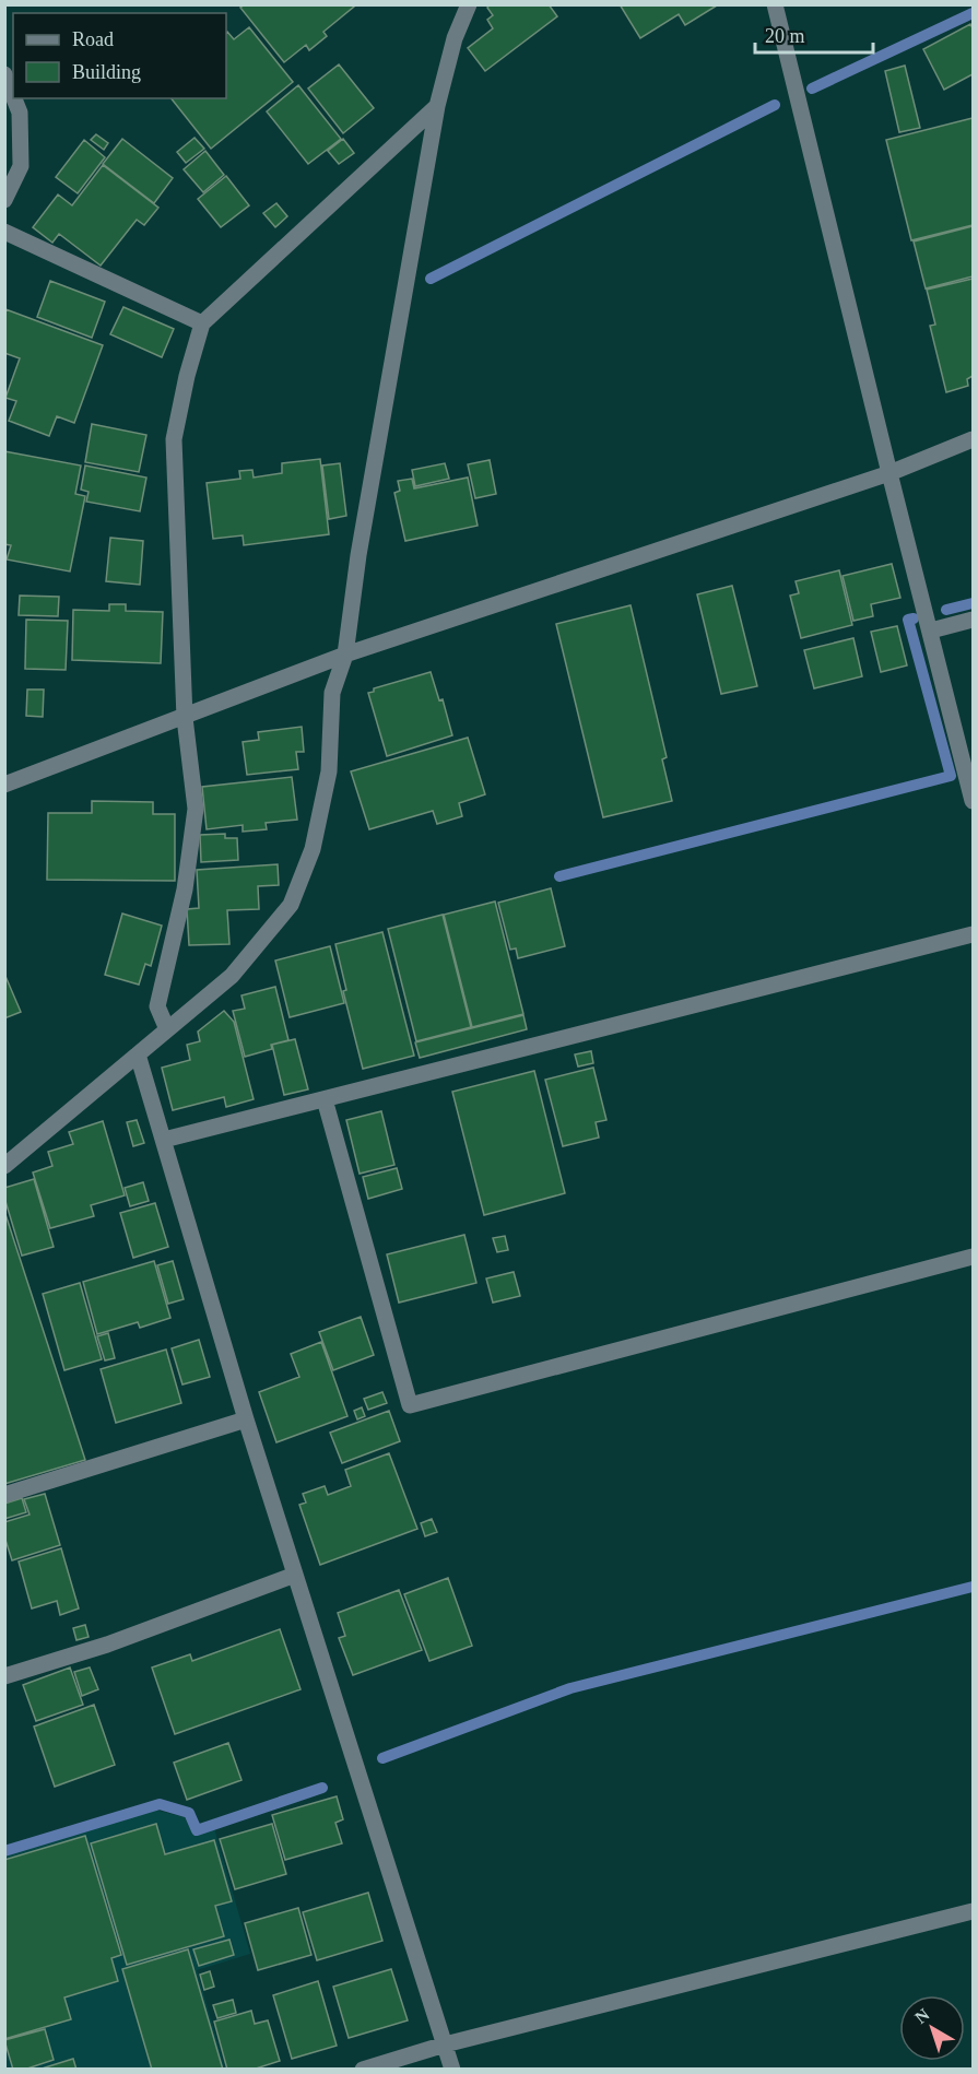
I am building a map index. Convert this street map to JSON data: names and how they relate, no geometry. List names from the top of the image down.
{
  "legend": ["Road", "Building"],
  "scale_bar": "20 m",
  "north": "top left"
}
